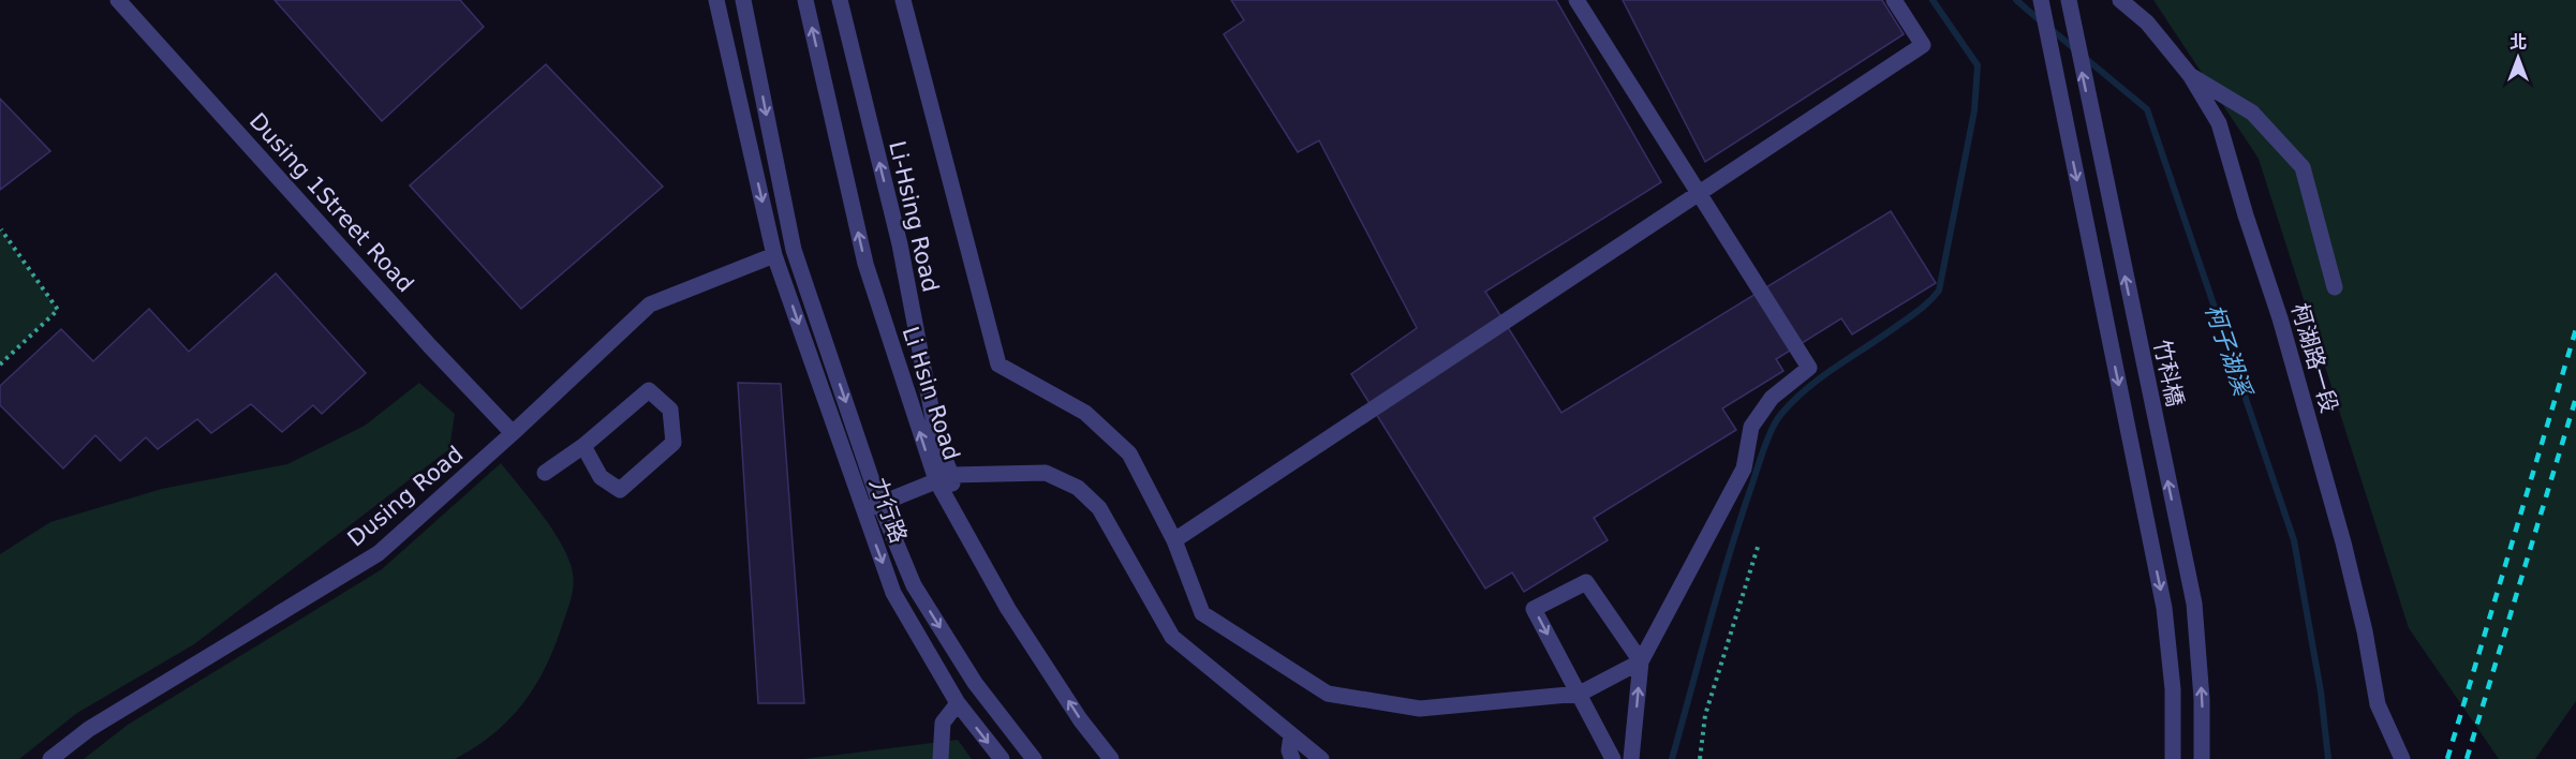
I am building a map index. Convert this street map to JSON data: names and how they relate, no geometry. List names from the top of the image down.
{
  "streets": {
    "street": [
      "Dusing 1Street Road",
      "Li-Hsing Road",
      "柯湖路一段",
      "竹科橋",
      "Li Hsin Road",
      "Dusing Road",
      "力行路"
    ]
  },
  "crossings": [
    ["Dusing 1Street Road", "Dusing Road"],
    ["Li-Hsing Road", "Li Hsin Road"],
    ["Dusing Road", "力行路"]
  ],
  "water": ["柯子湖溪"],
  "north": "top"
}
